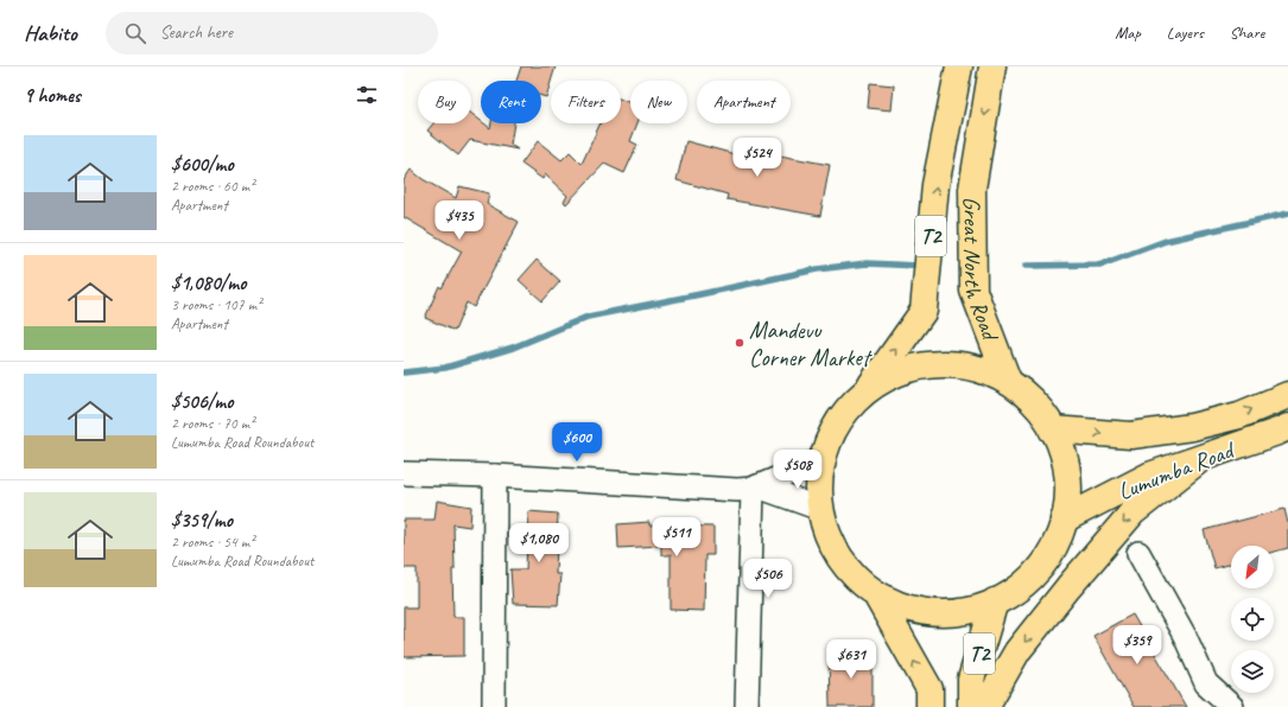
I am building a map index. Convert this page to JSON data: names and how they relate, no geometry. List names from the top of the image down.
{
  "streets": {
    "main road": ["T2", "Great North Road", "Lumumba Road"]
  },
  "places": ["Mandevu Corner Market"],
  "north": "bottom left",
  "page": {
    "header": "Habito",
    "search": "Search here",
    "nav": ["Map", "Layers", "Share"],
    "heading": "9 homes",
    "chip": [
      "Buy",
      "Rent",
      "Filters",
      "New",
      "Apartment"
    ],
    "list": [
      {
        "name": "$600/mo",
        "note": "2 rooms · 60 m² · Apartment"
      },
      {
        "name": "$1,080/mo",
        "note": "3 rooms · 107 m² · Apartment"
      },
      {
        "name": "$506/mo",
        "note": "2 rooms · 70 m² · Lumumba Road Roundabout"
      },
      {
        "name": "$359/mo",
        "note": "2 rooms · 54 m² · Lumumba Road Roundabout"
      }
    ],
    "price": [
      "$524",
      "$435",
      "$600",
      "$508",
      "$511",
      "$1,080",
      "$506",
      "$359",
      "$631"
    ]
  }
}
